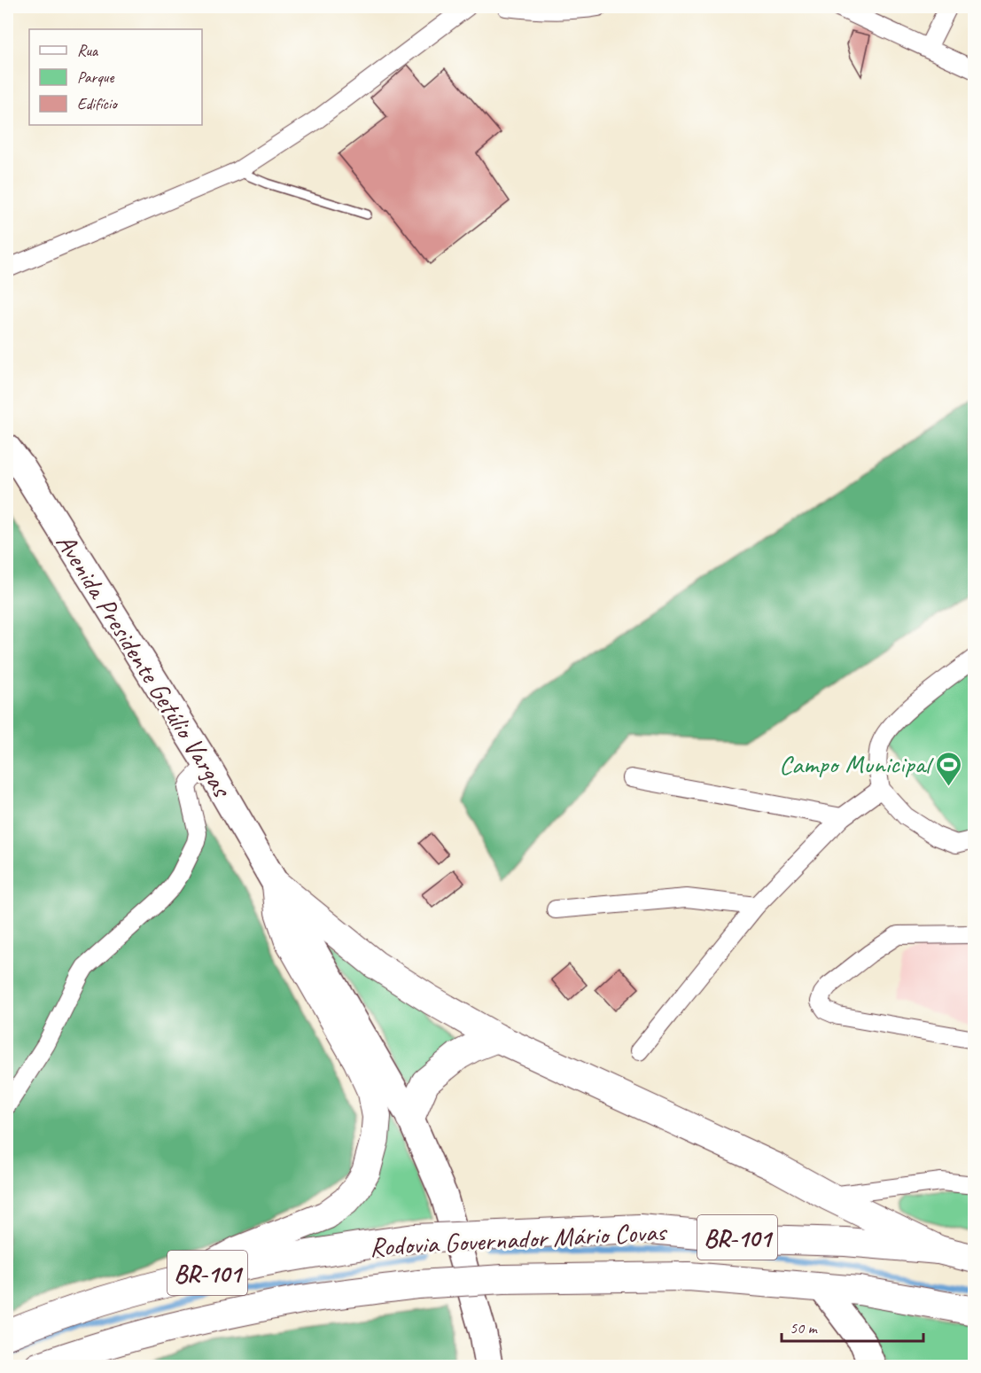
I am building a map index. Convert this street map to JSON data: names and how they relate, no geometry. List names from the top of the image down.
{
  "streets": {
    "highway": ["BR-101", "Rodovia Governador Mário Covas"],
    "main road": ["Avenida Presidente Getúlio Vargas"]
  },
  "places": {
    "sports": ["Campo Municipal"]
  },
  "legend": ["Rua", "Parque", "Edifício"],
  "scale_bar": "50 m"
}
